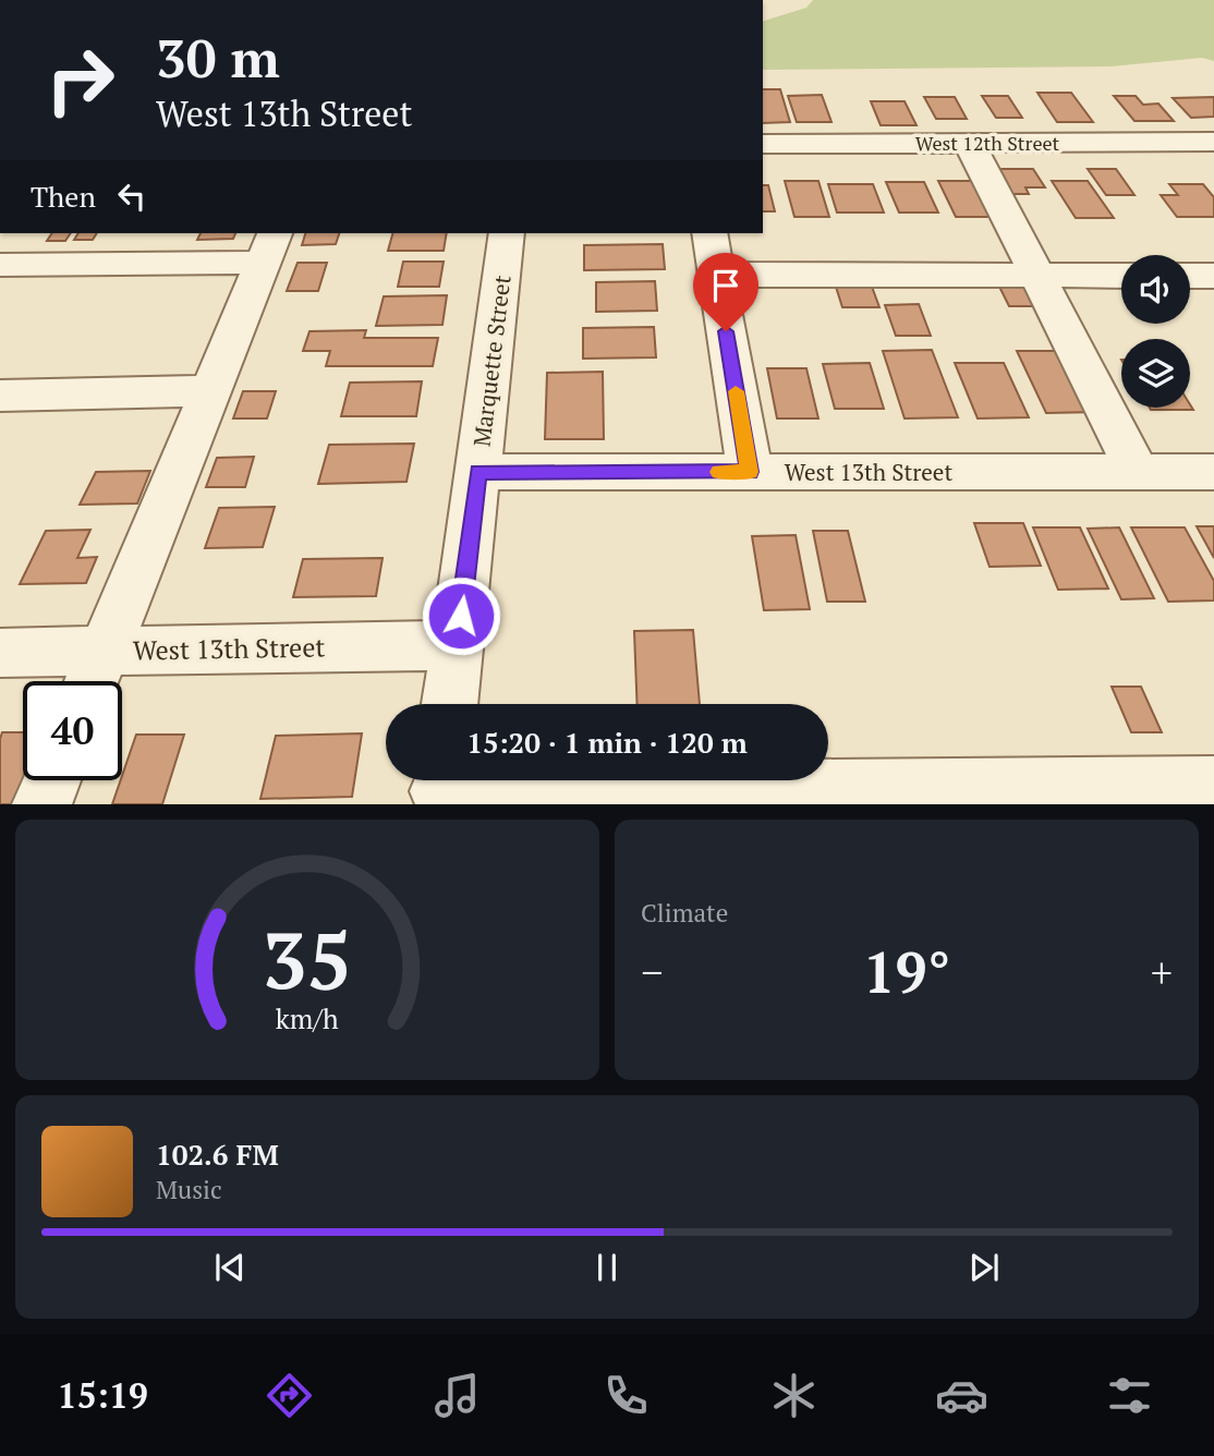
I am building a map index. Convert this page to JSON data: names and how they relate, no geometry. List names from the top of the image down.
{
  "streets": {
    "street": ["West 12th Street", "Marquette Street", "West 13th Street"]
  },
  "crossings": [
    ["Marquette Street", "West 13th Street"]
  ],
  "page": {
    "turn": ["30 m", "West 13th Street"],
    "then": "Then",
    "limit": "40",
    "trip": "15:20 · 1 min · 120 m",
    "tile": "Climate",
    "heat": ["−", "19°", "+"],
    "song": ["102.6 FM", "Music"],
    "tabs": "15:19",
    "gauge": ["35", "km/h"]
  }
}
